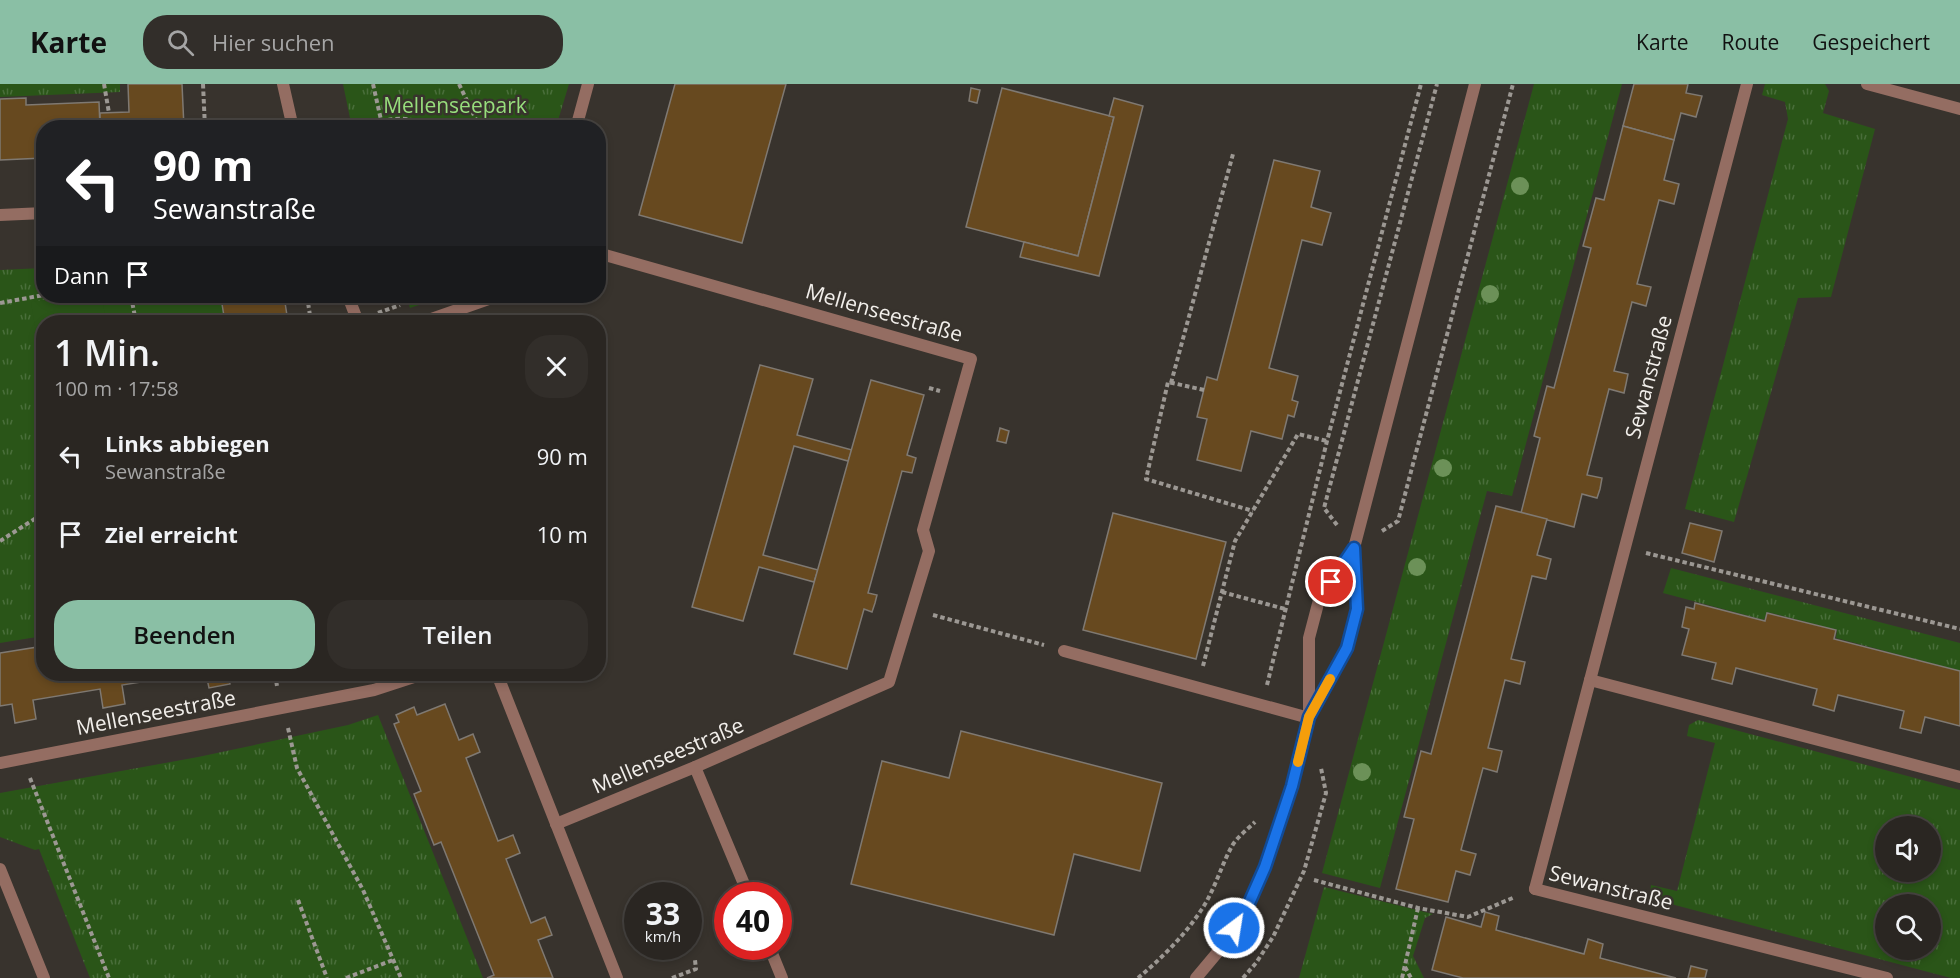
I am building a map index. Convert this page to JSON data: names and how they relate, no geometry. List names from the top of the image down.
{
  "streets": {
    "street": ["Mellenseestraße", "Sewanstraße"]
  },
  "parks": ["Mellenseepark"],
  "page": {
    "header": "Karte",
    "search": "Hier suchen",
    "nav": ["Karte", "Route", "Gespeichert"],
    "turn": ["90 m", "Sewanstraße"],
    "then": "Dann",
    "heading": ["1 Min.", "100 m · 17:58"],
    "list": [
      {
        "name": "Links abbiegen",
        "note": "Sewanstraße",
        "value": "90 m"
      },
      {
        "name": "Ziel erreicht",
        "value": "10 m"
      }
    ],
    "buttons": ["Beenden", "Teilen"],
    "speed": "33 km/h",
    "limit": "40"
  }
}
